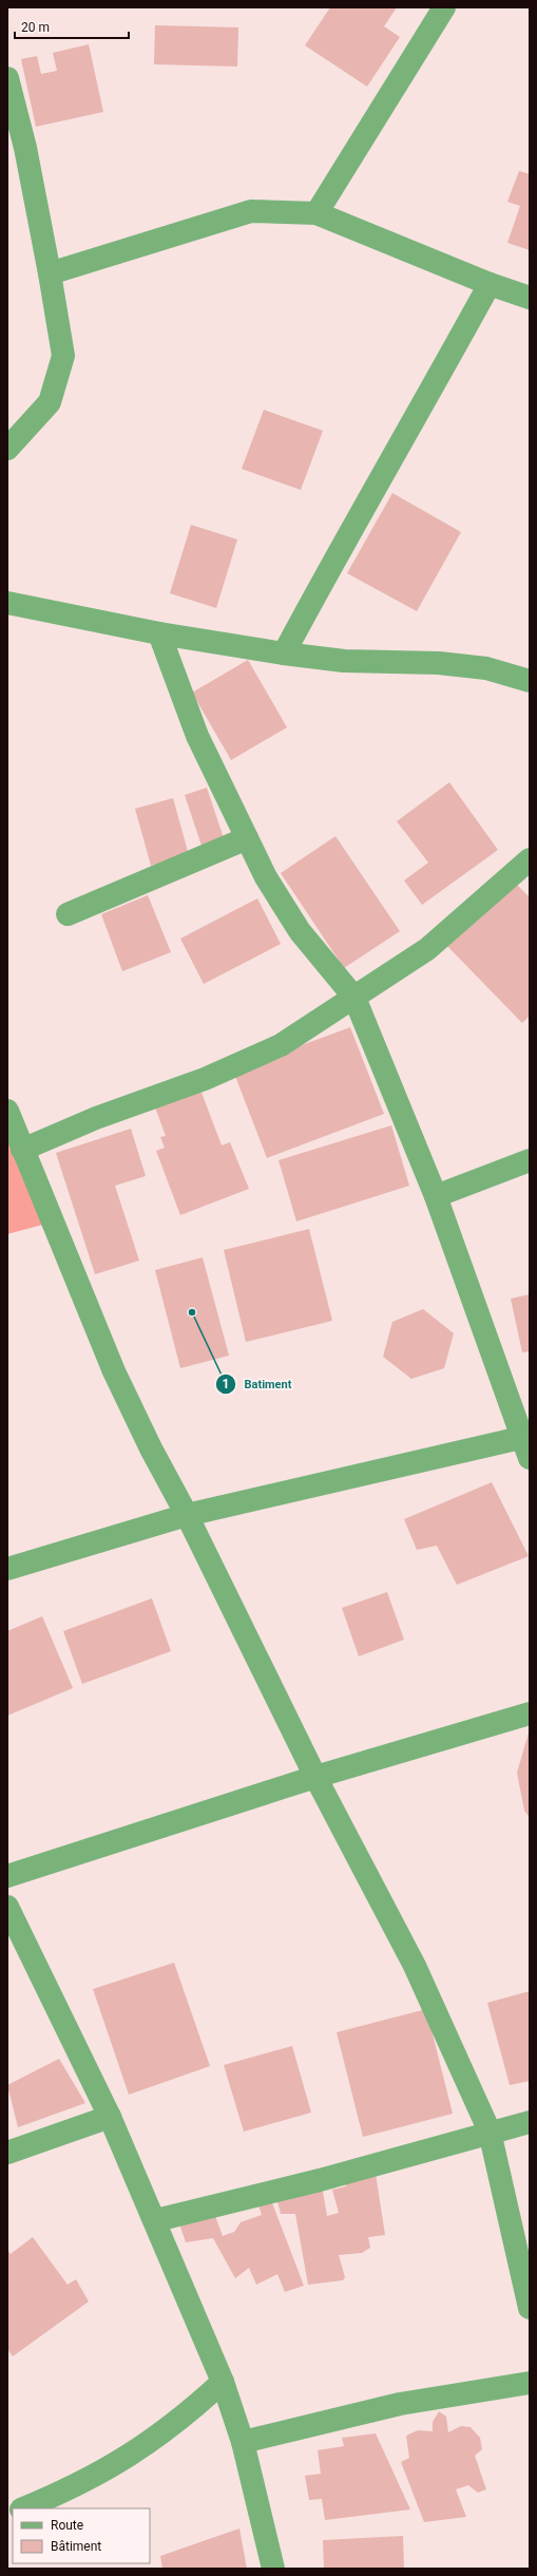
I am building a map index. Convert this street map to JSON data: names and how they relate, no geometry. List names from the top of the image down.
{
  "places": ["Batiment"],
  "legend": ["Route", "Bâtiment"],
  "scale_bar": "20 m"
}
